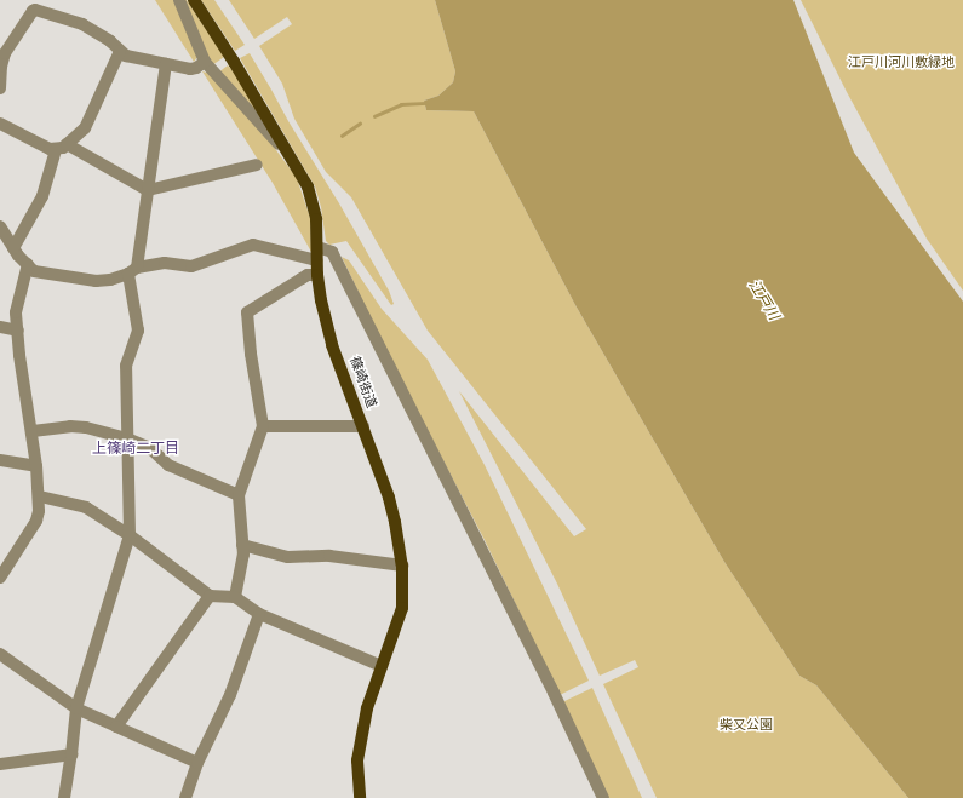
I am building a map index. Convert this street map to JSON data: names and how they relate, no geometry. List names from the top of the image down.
{
  "streets": {
    "main road": ["篠崎街道"]
  },
  "districts": ["上篠崎二丁目"],
  "water": ["江戸川"],
  "parks": ["江戸川河川敷緑地", "柴又公園"]
}
